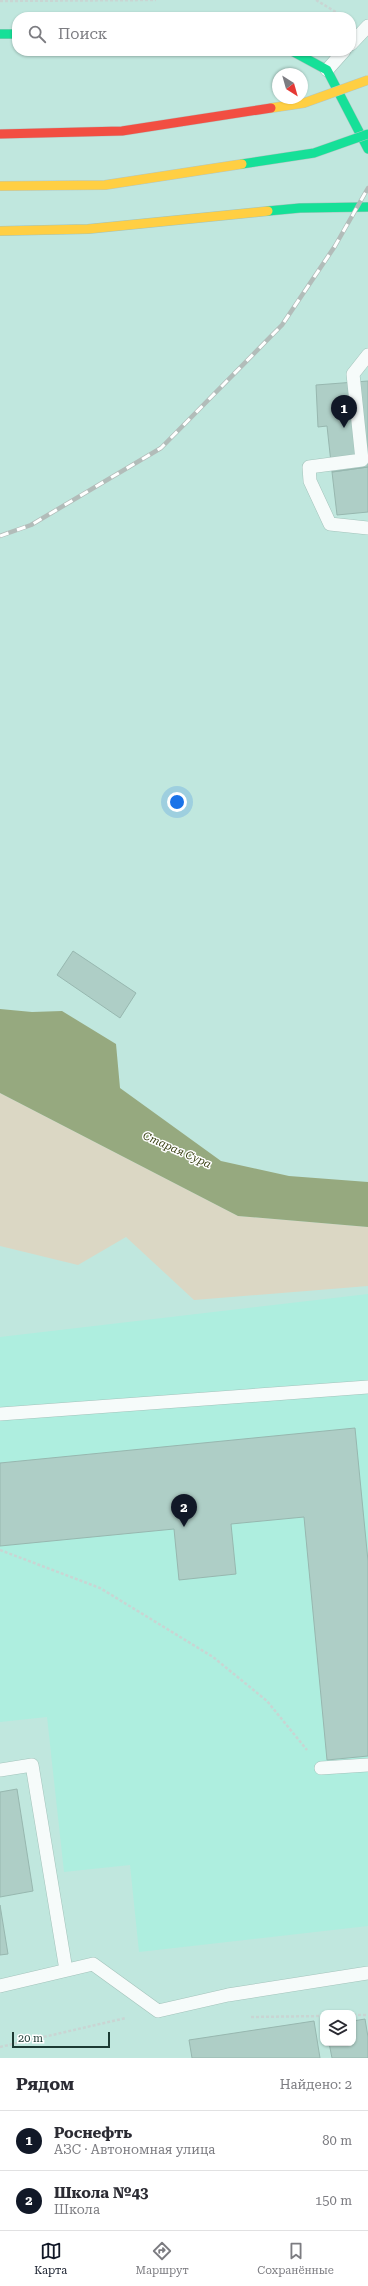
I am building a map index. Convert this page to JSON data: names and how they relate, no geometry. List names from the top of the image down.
{
  "water": ["Старая Сура"],
  "scale_bar": "20 m",
  "north": "bottom right",
  "page": {
    "search": "Поиск",
    "pins": ["1", "2"],
    "scale": "20 m",
    "heading": ["Рядом", "Найдено: 2"],
    "list": [
      {
        "mark": "1",
        "name": "Роснефть",
        "note": "АЗС · Автономная улица",
        "value": "80 m"
      },
      {
        "mark": "2",
        "name": "Школа №43",
        "note": "Школа",
        "value": "150 m"
      }
    ],
    "nav": ["Карта", "Маршрут", "Сохранённые"]
  }
}
